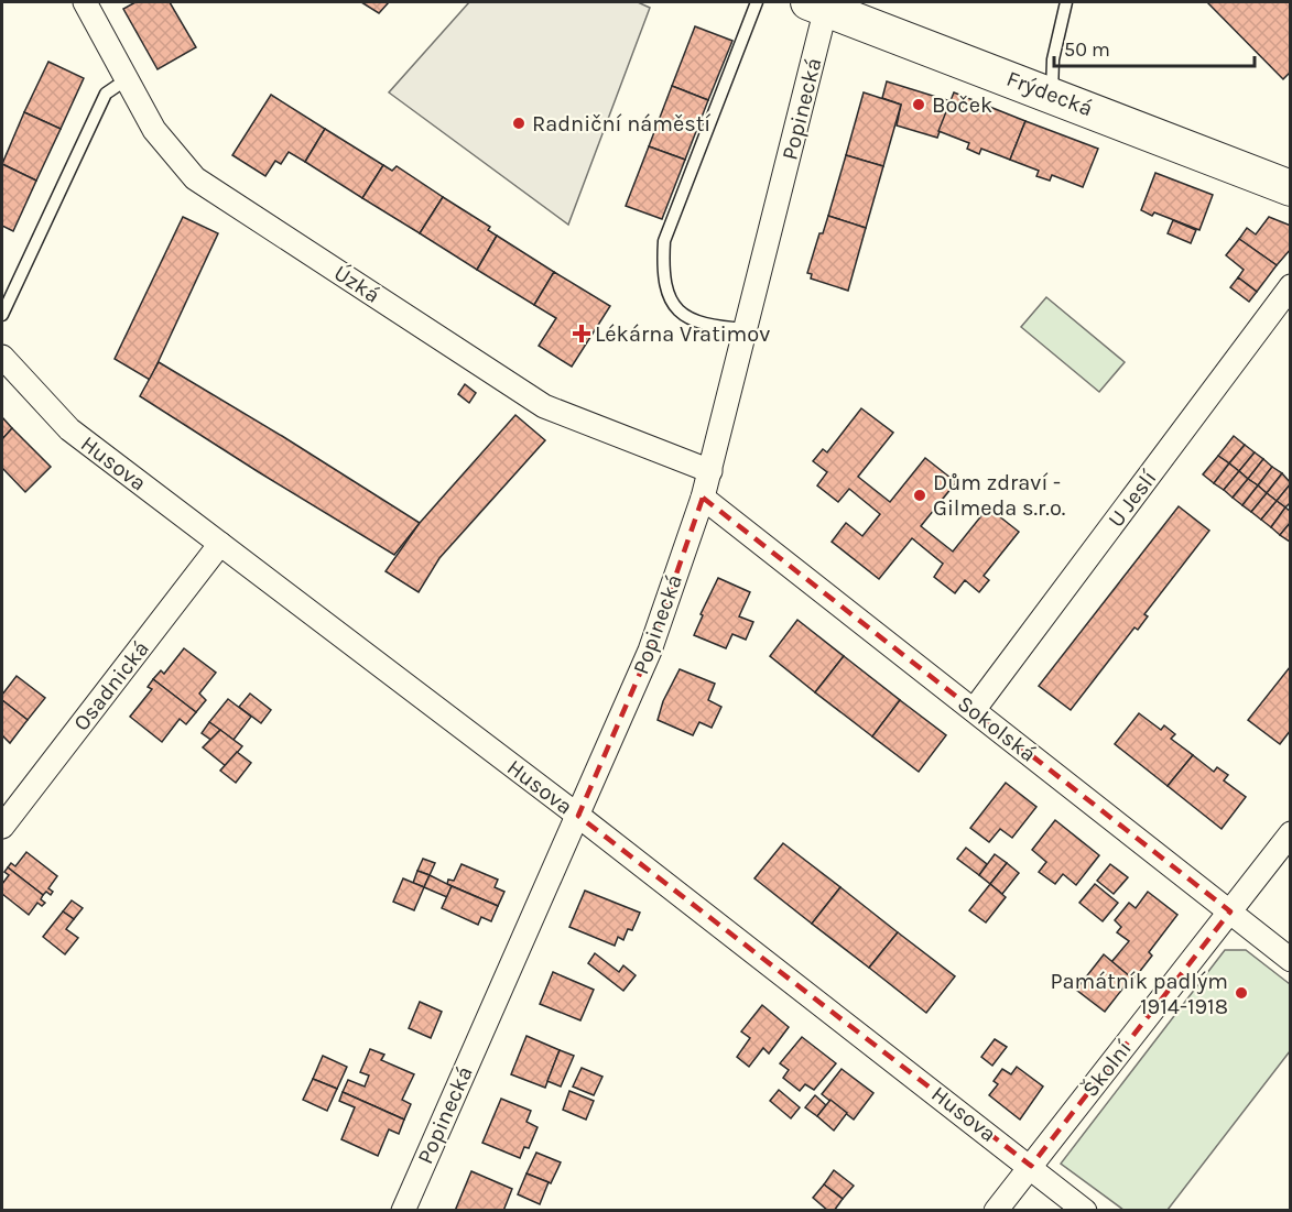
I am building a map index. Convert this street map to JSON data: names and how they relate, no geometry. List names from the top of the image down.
{
  "streets": {
    "main road": ["Frýdecká"],
    "street": [
      "Popinecká",
      "Úzká",
      "Husova",
      "U Jeslí",
      "Osadnická",
      "Sokolská",
      "Školní"
    ]
  },
  "crossings": [
    ["Frýdecká", "Popinecká"],
    ["Popinecká", "Úzká"],
    ["Popinecká", "Husova"],
    ["Popinecká", "Sokolská"],
    ["Husova", "Osadnická"],
    ["Husova", "Školní"],
    ["U Jeslí", "Sokolská"],
    ["Sokolská", "Školní"]
  ],
  "places": {
    "other": [
      "Boček",
      "Radniční náměstí",
      "Dům zdraví - Gilmeda s.r.o.",
      "Památník padlým 1914-1918"
    ],
    "health": ["Lékárna Vratimov"]
  },
  "scale_bar": "50 m"
}
